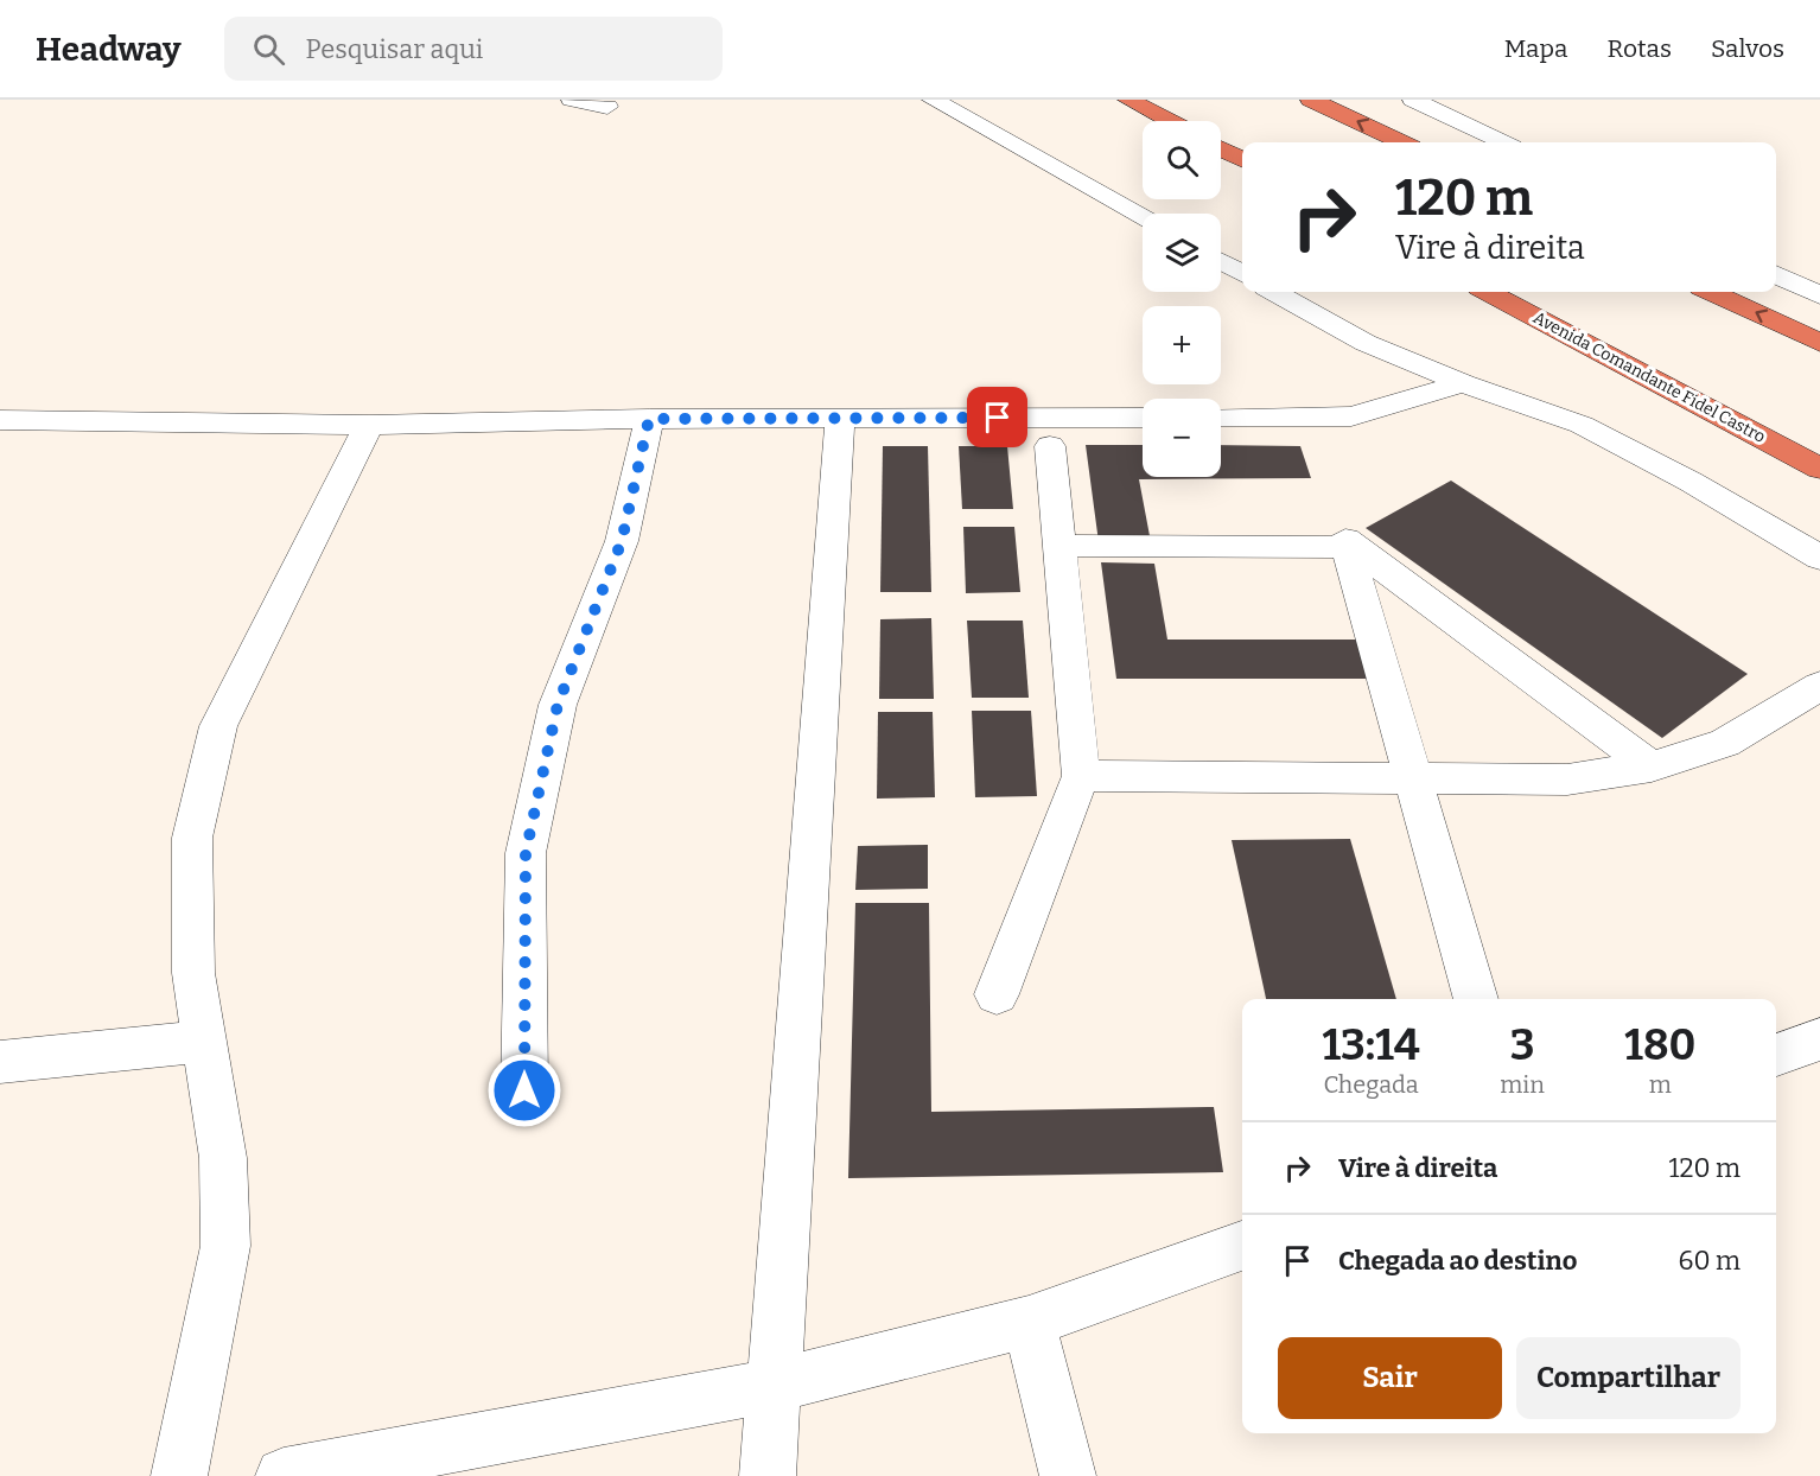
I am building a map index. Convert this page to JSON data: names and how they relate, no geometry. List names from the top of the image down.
{
  "streets": {
    "highway": ["Avenida Comandante Fidel Castro"]
  },
  "page": {
    "header": "Headway",
    "search": "Pesquisar aqui",
    "nav": ["Mapa", "Rotas", "Salvos"],
    "map_buttons": ["+", "−"],
    "turn": ["120 m", "Vire à direita"],
    "eta": [
      "13:14",
      "Chegada",
      "3",
      "min",
      "180",
      "m"
    ],
    "list": [
      {
        "name": "Vire à direita",
        "value": "120 m"
      },
      {
        "name": "Chegada ao destino",
        "value": "60 m"
      }
    ],
    "buttons": ["Sair", "Compartilhar"]
  }
}
